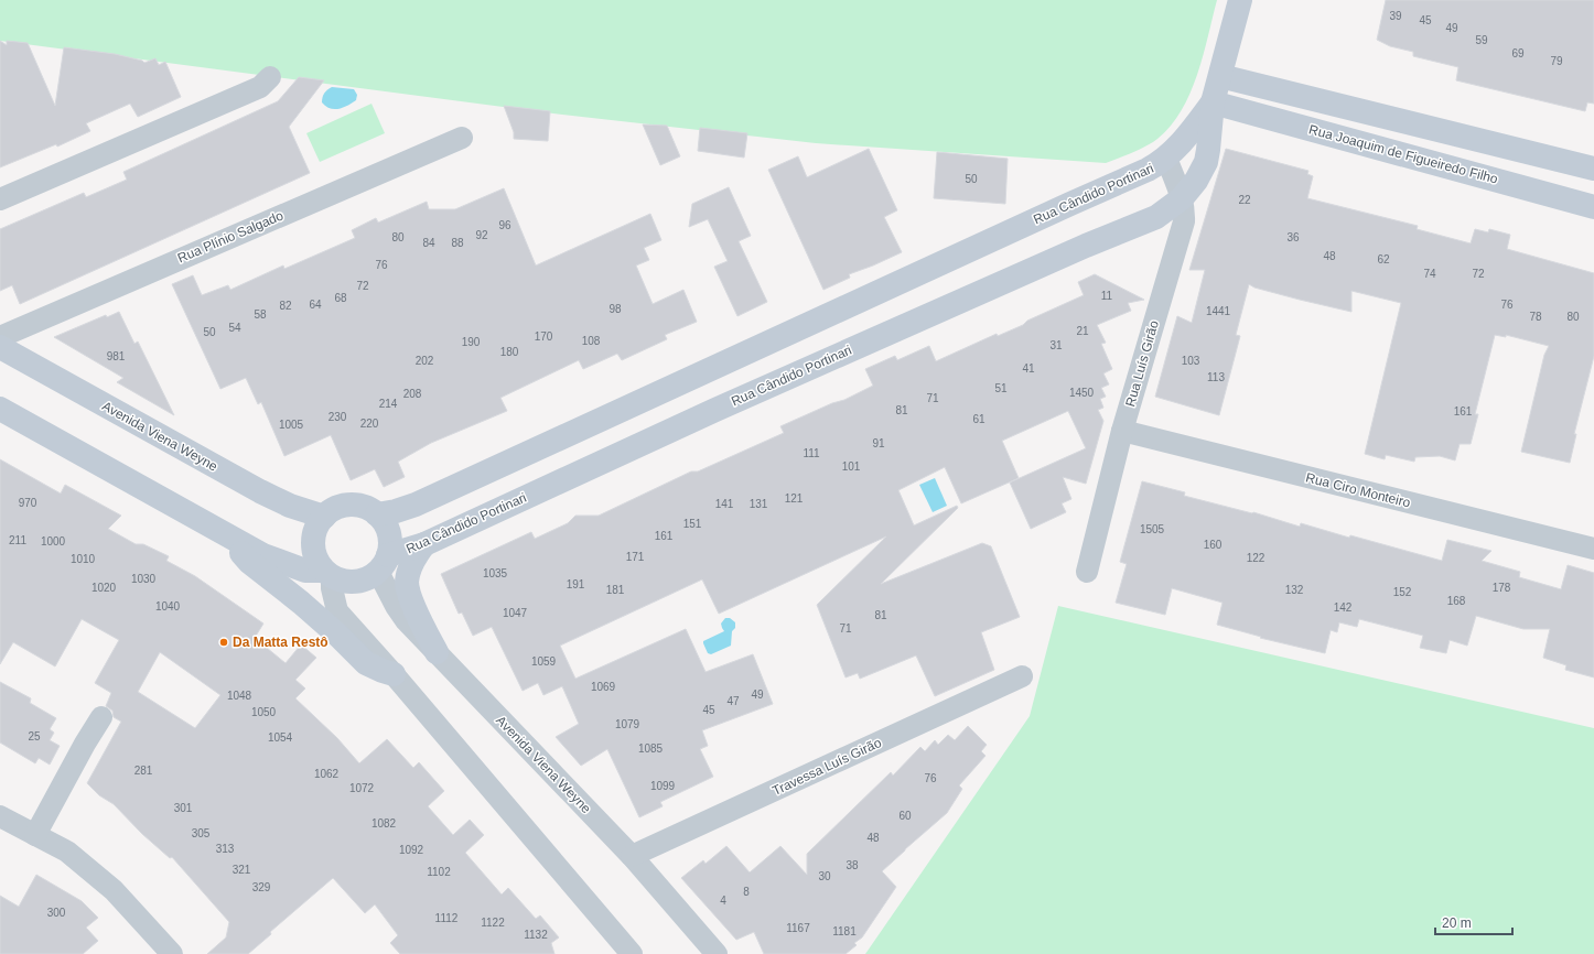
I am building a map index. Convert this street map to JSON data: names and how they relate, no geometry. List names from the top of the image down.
{
  "streets": {
    "street": [
      "Rua Joaquim de Figueiredo Filho",
      "Rua Cândido Portinari",
      "Rua Plínio Salgado",
      "Rua Luís Girão",
      "Avenida Viena Weyne",
      "Rua Ciro Monteiro",
      "Travessa Luís Girão"
    ]
  },
  "crossings": [
    ["Rua Joaquim de Figueiredo Filho", "Rua Cândido Portinari"],
    ["Rua Cândido Portinari", "Rua Luís Girão"],
    ["Rua Cândido Portinari", "Avenida Viena Weyne"],
    ["Rua Luís Girão", "Rua Ciro Monteiro"],
    ["Avenida Viena Weyne", "Travessa Luís Girão"]
  ],
  "places": ["Da Matta Restô"],
  "house_numbers": [
    "39",
    "45",
    "49",
    "59",
    "69",
    "79",
    "50",
    "22",
    "96",
    "92",
    "80",
    "36",
    "84",
    "88",
    "48",
    "62",
    "76",
    "74",
    "72",
    "72",
    "11",
    "68",
    "64",
    "76",
    "82",
    "98",
    "1441",
    "58",
    "78",
    "80",
    "54",
    "21",
    "50",
    "170",
    "108",
    "190",
    "31",
    "180",
    "981",
    "202",
    "103",
    "41",
    "113",
    "51",
    "1450",
    "208",
    "71",
    "214",
    "81",
    "161",
    "230",
    "61",
    "220",
    "1005",
    "91",
    "111",
    "101",
    "121",
    "970",
    "141",
    "131",
    "151",
    "1505",
    "161",
    "211",
    "1000",
    "160",
    "171",
    "122",
    "1010",
    "1035",
    "1030",
    "191",
    "1020",
    "178",
    "181",
    "132",
    "152",
    "168",
    "1040",
    "142",
    "1047",
    "81",
    "71",
    "1059",
    "1069",
    "49",
    "1048",
    "47",
    "45",
    "1050",
    "1079",
    "25",
    "1054",
    "1085",
    "281",
    "1062",
    "76",
    "1099",
    "1072",
    "301",
    "60",
    "1082",
    "305",
    "48",
    "313",
    "1092",
    "38",
    "321",
    "1102",
    "30",
    "329",
    "8",
    "4",
    "300",
    "1112",
    "1122",
    "1167",
    "1181",
    "1132"
  ],
  "scale_bar": "20 m"
}
